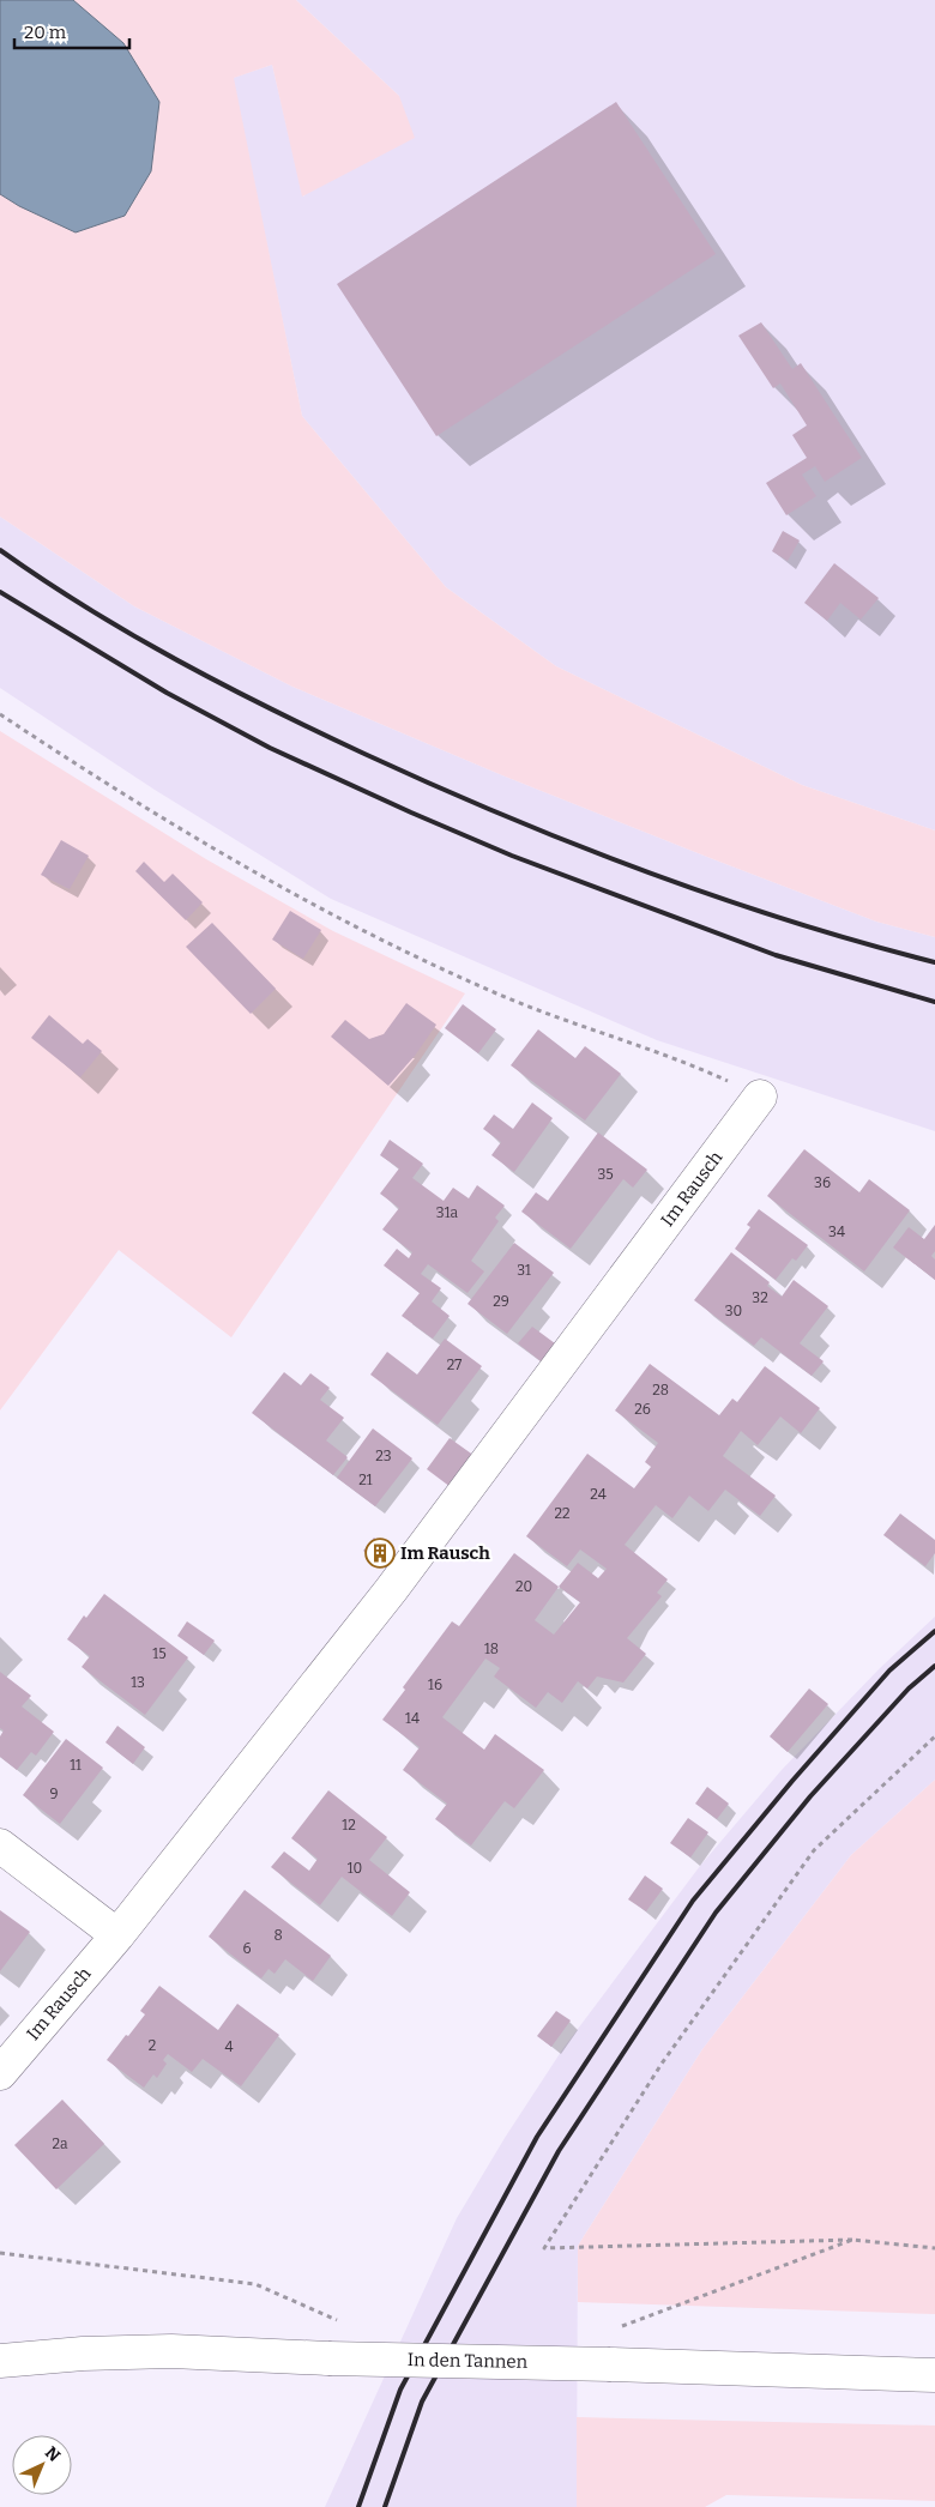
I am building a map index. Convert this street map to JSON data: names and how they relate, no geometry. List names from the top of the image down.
{
  "streets": {
    "street": ["Im Rausch", "In den Tannen"]
  },
  "places": {
    "building": ["Im Rausch"]
  },
  "house_numbers": [
    "35",
    "36",
    "31a",
    "34",
    "31",
    "32",
    "29",
    "30",
    "27",
    "28",
    "26",
    "23",
    "21",
    "24",
    "22",
    "20",
    "18",
    "15",
    "13",
    "16",
    "14",
    "11",
    "9",
    "12",
    "10",
    "8",
    "6",
    "2",
    "4",
    "2a"
  ],
  "scale_bar": "20 m",
  "north": "top right"
}
